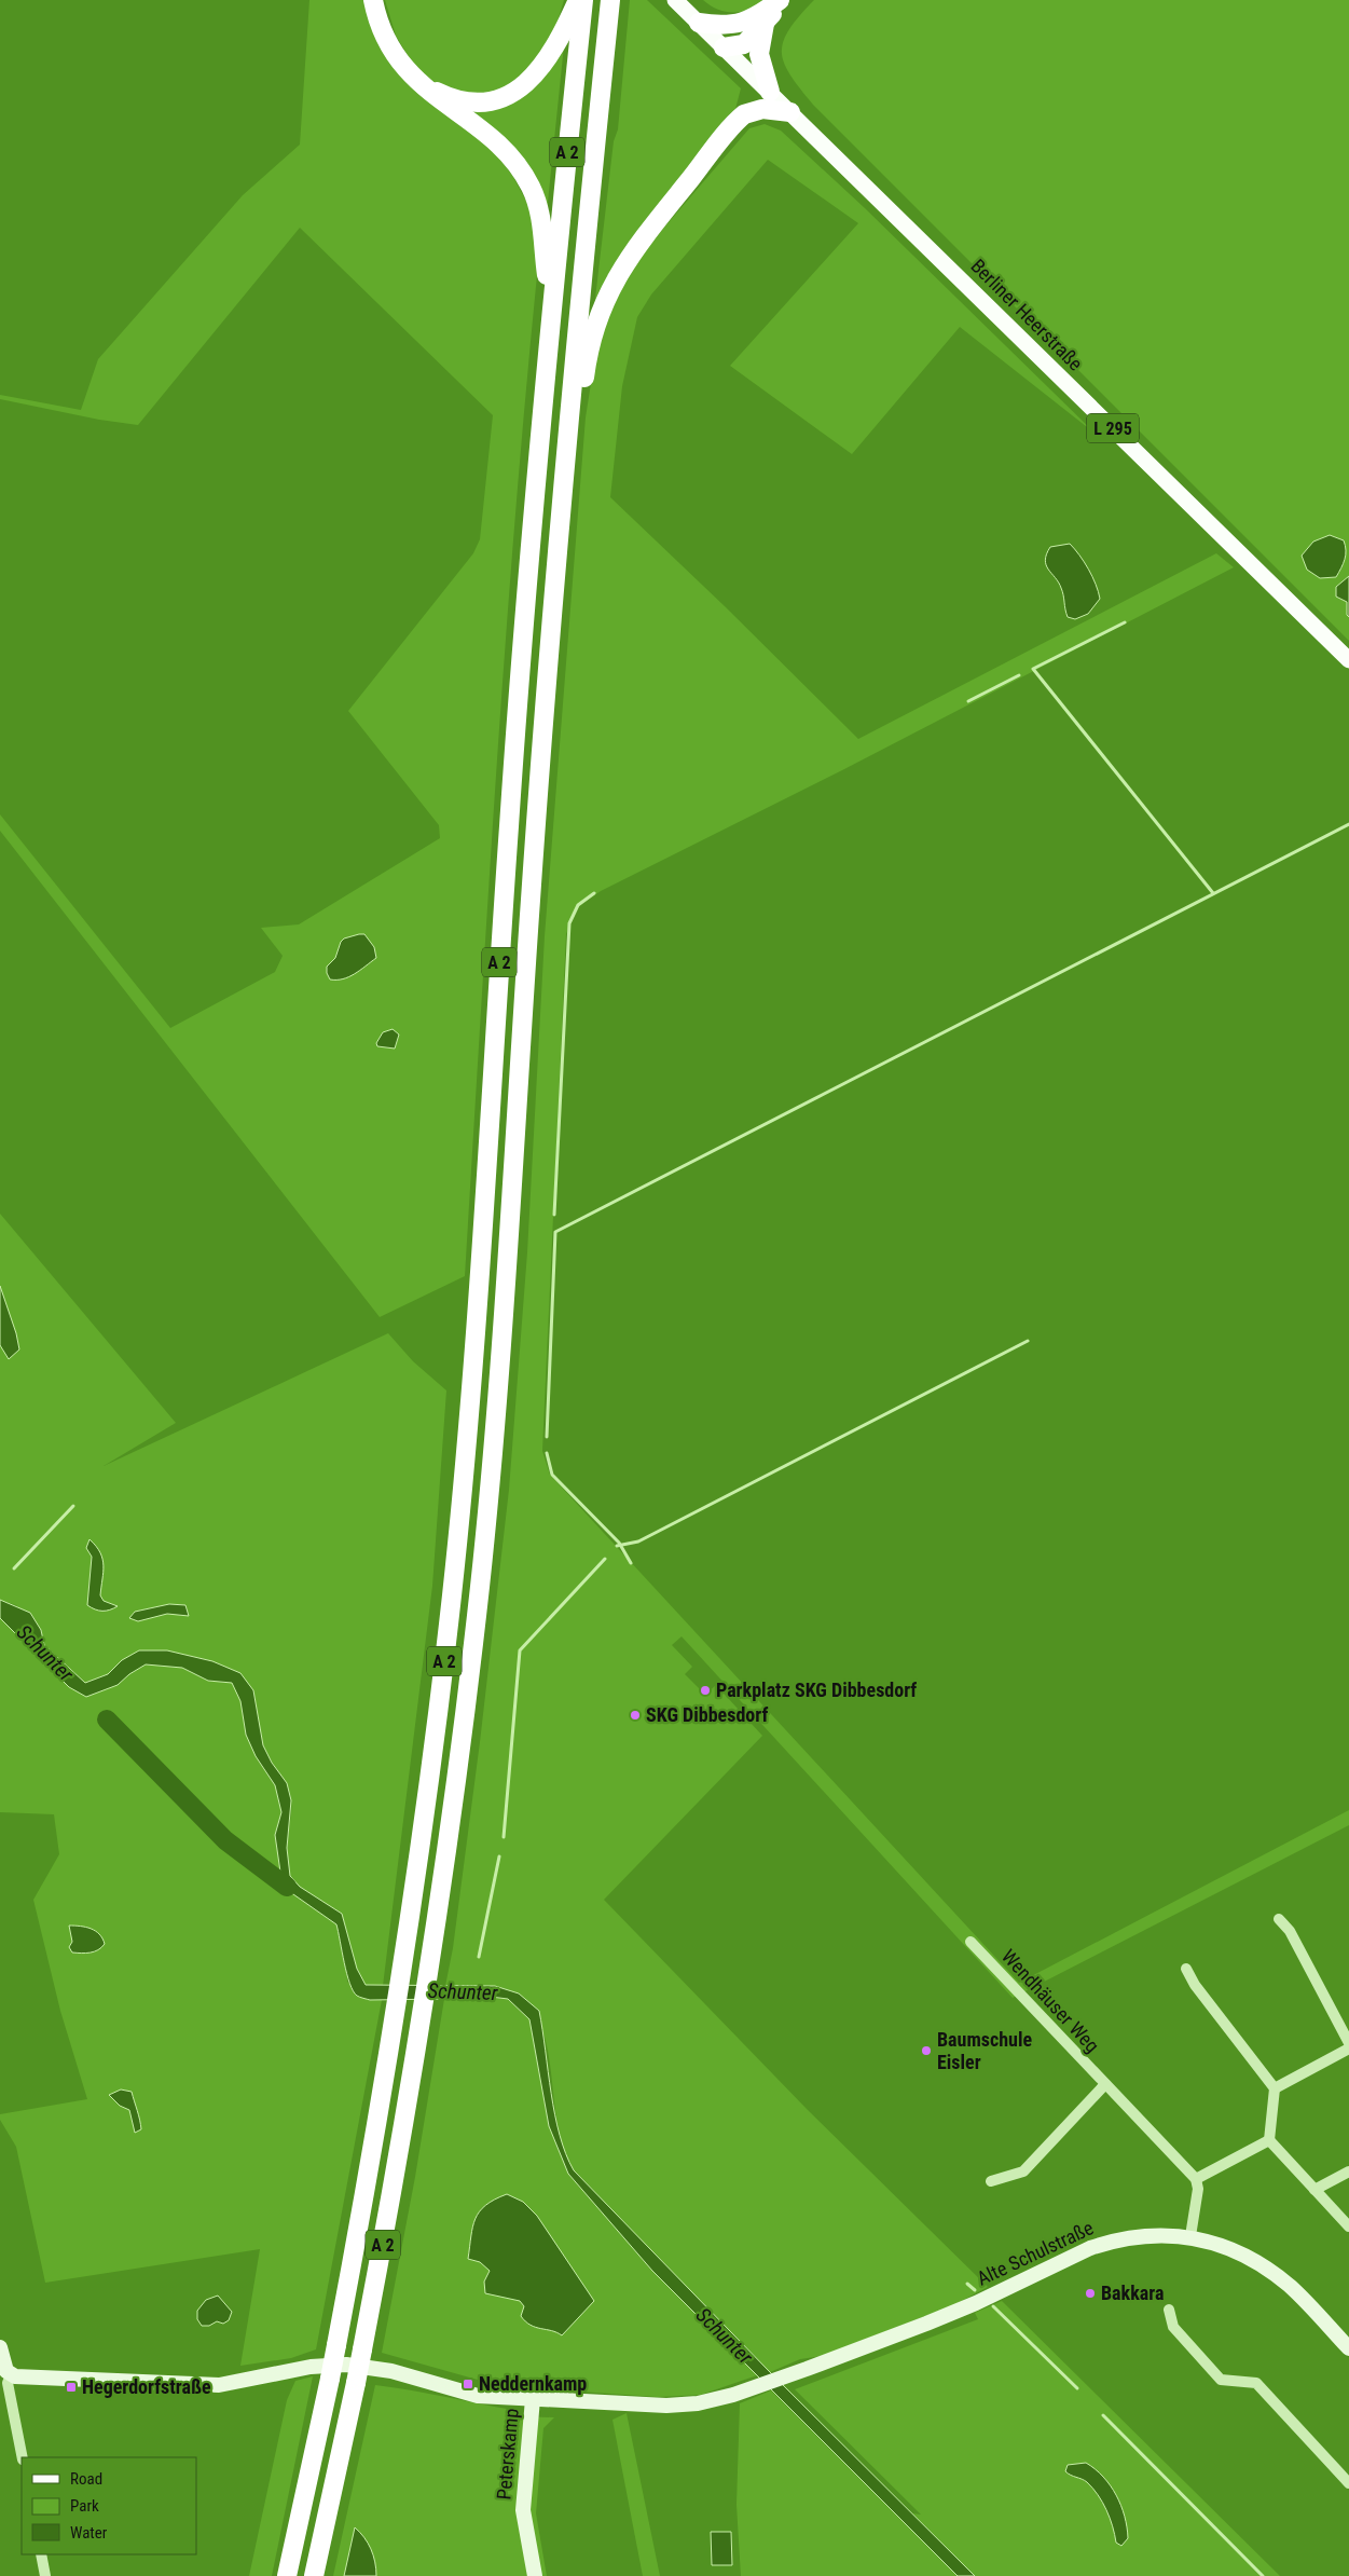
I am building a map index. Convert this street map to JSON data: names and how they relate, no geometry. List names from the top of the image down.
{
  "streets": {
    "highway": ["A 2"],
    "main road": ["Berliner Heerstraße", "L 295"],
    "street": ["Wendhäuser Weg", "Alte Schulstraße", "Peterskamp"]
  },
  "crossings": [
    ["Alte Schulstraße", "Peterskamp"]
  ],
  "water": ["Schunter"],
  "places": {
    "other": [
      "Parkplatz SKG Dibbesdorf",
      "SKG Dibbesdorf",
      "Baumschule Eisler",
      "Bakkara"
    ],
    "transit": ["Neddernkamp", "Hegerdorfstraße"]
  },
  "legend": ["Road", "Park", "Water"]
}
